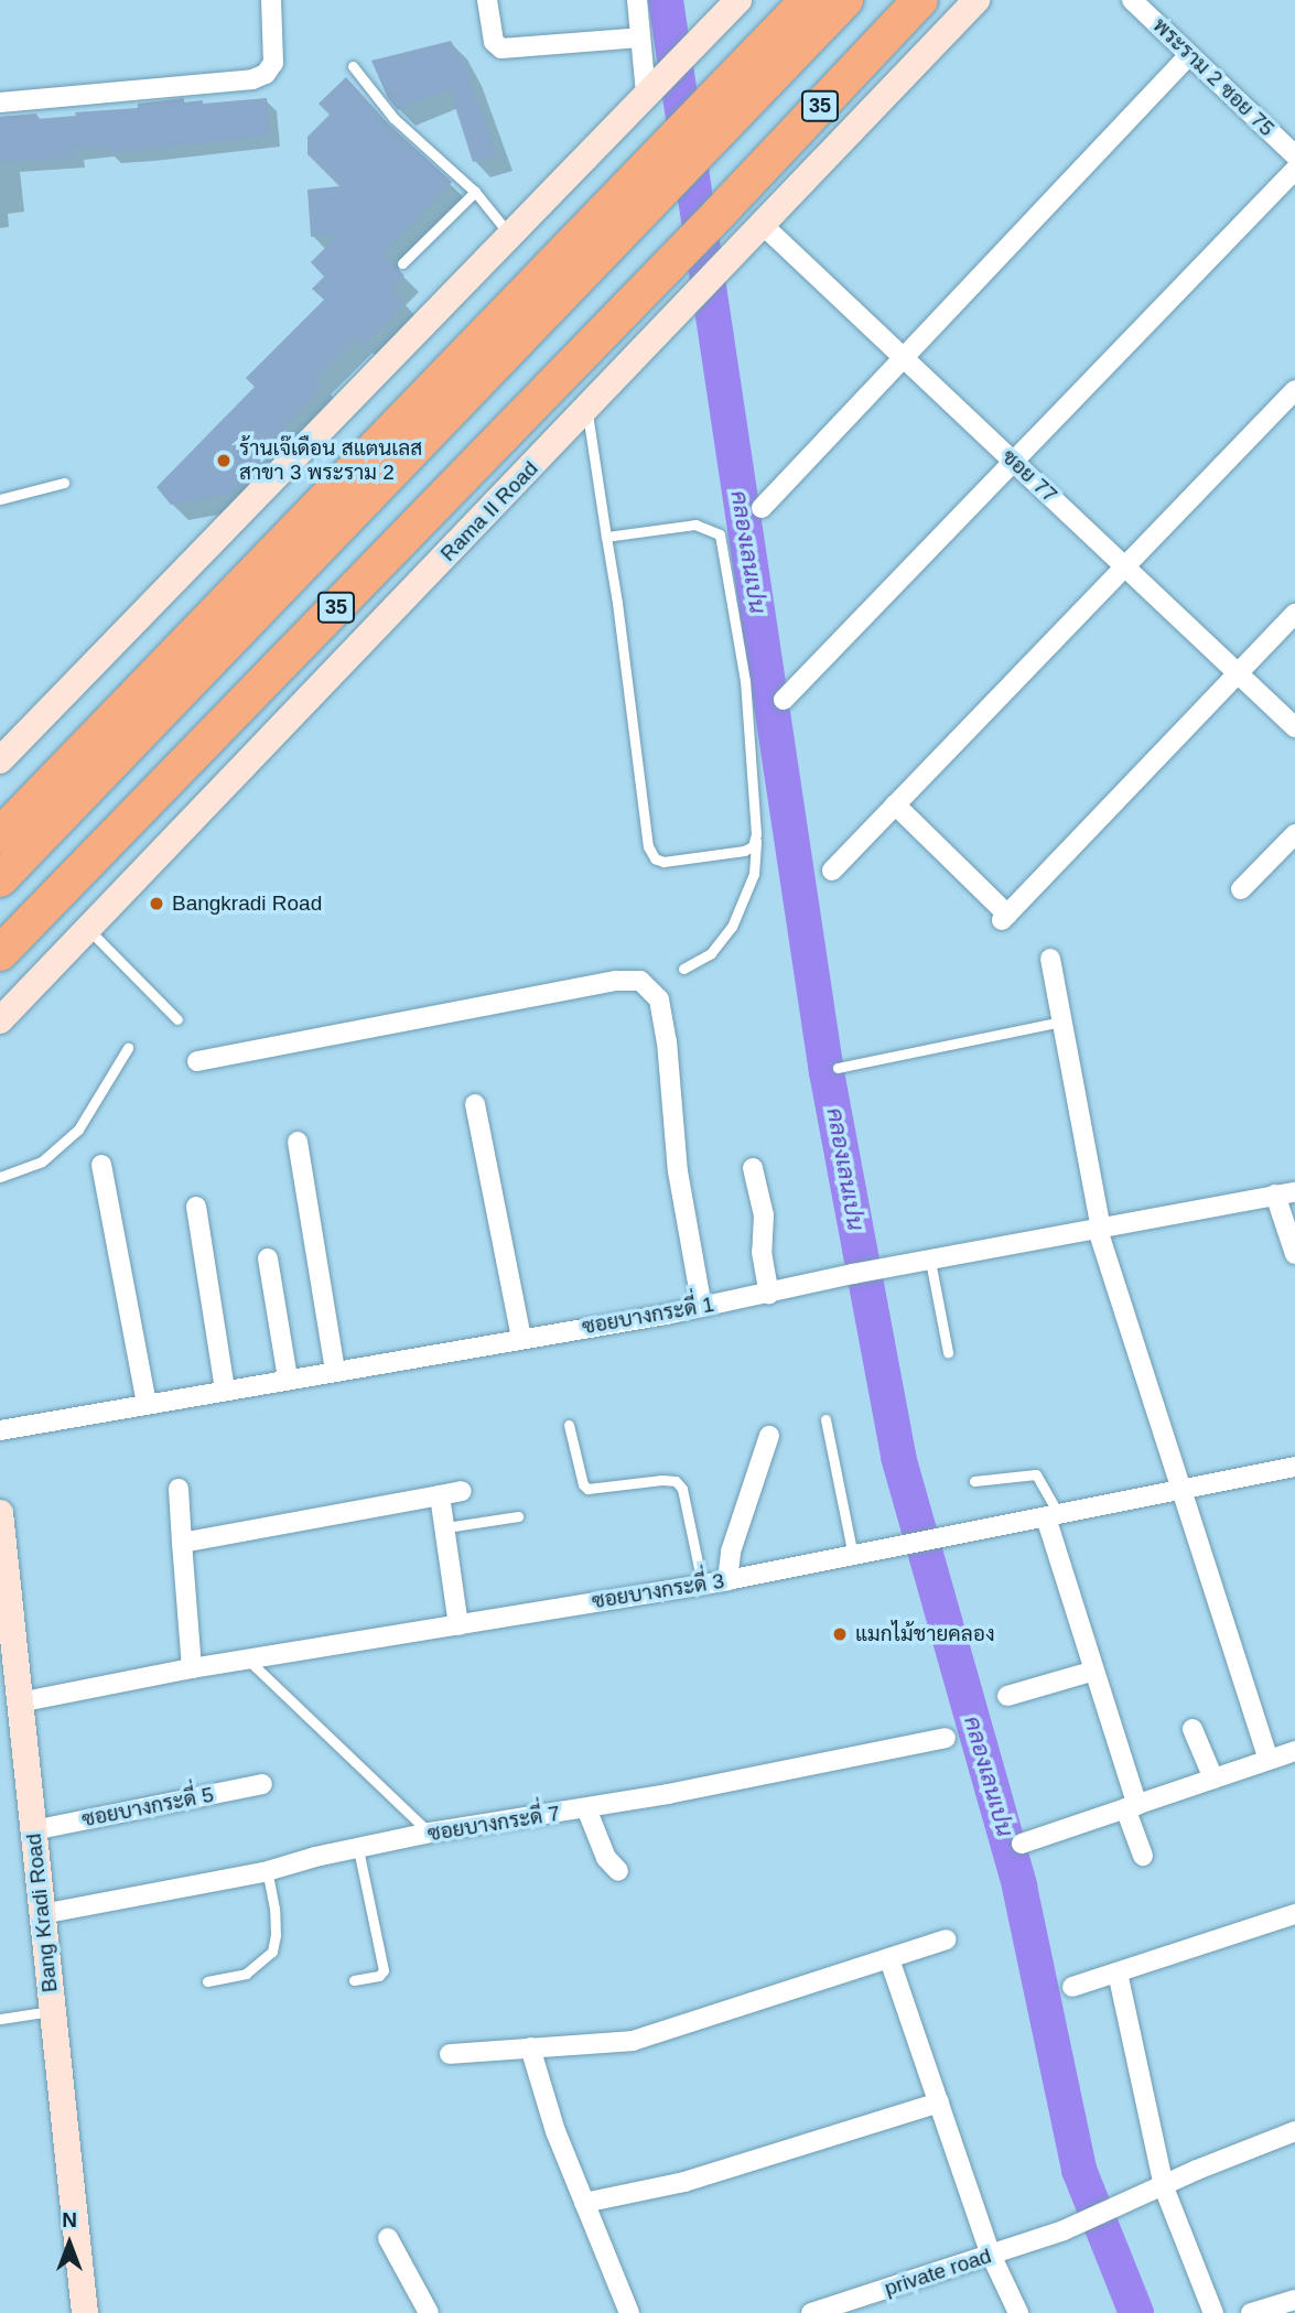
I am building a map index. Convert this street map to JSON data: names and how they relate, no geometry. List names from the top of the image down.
{
  "streets": {
    "highway": ["35", "Rama II Road"],
    "main road": ["Bang Kradi Road"],
    "street": [
      "พระราม 2 ซอย 75",
      "ซอย 77",
      "ซอยบางกระดี่ 1",
      "ซอยบางกระดี่ 3",
      "ซอยบางกระดี่ 5",
      "ซอยบางกระดี่ 7",
      "private road"
    ]
  },
  "crossings": [
    ["ซอย 77", "Rama II Road"],
    ["ซอยบางกระดี่ 3", "Bang Kradi Road"],
    ["ซอยบางกระดี่ 5", "Bang Kradi Road"],
    ["ซอยบางกระดี่ 7", "Bang Kradi Road"]
  ],
  "water": ["คลองเลนเปน"],
  "places": ["ร้านเจ๊เดือน สแตนเลส สาขา 3 พระราม 2", "Bangkradi Road", "แมกไม้ชายคลอง"],
  "north": "top"
}
